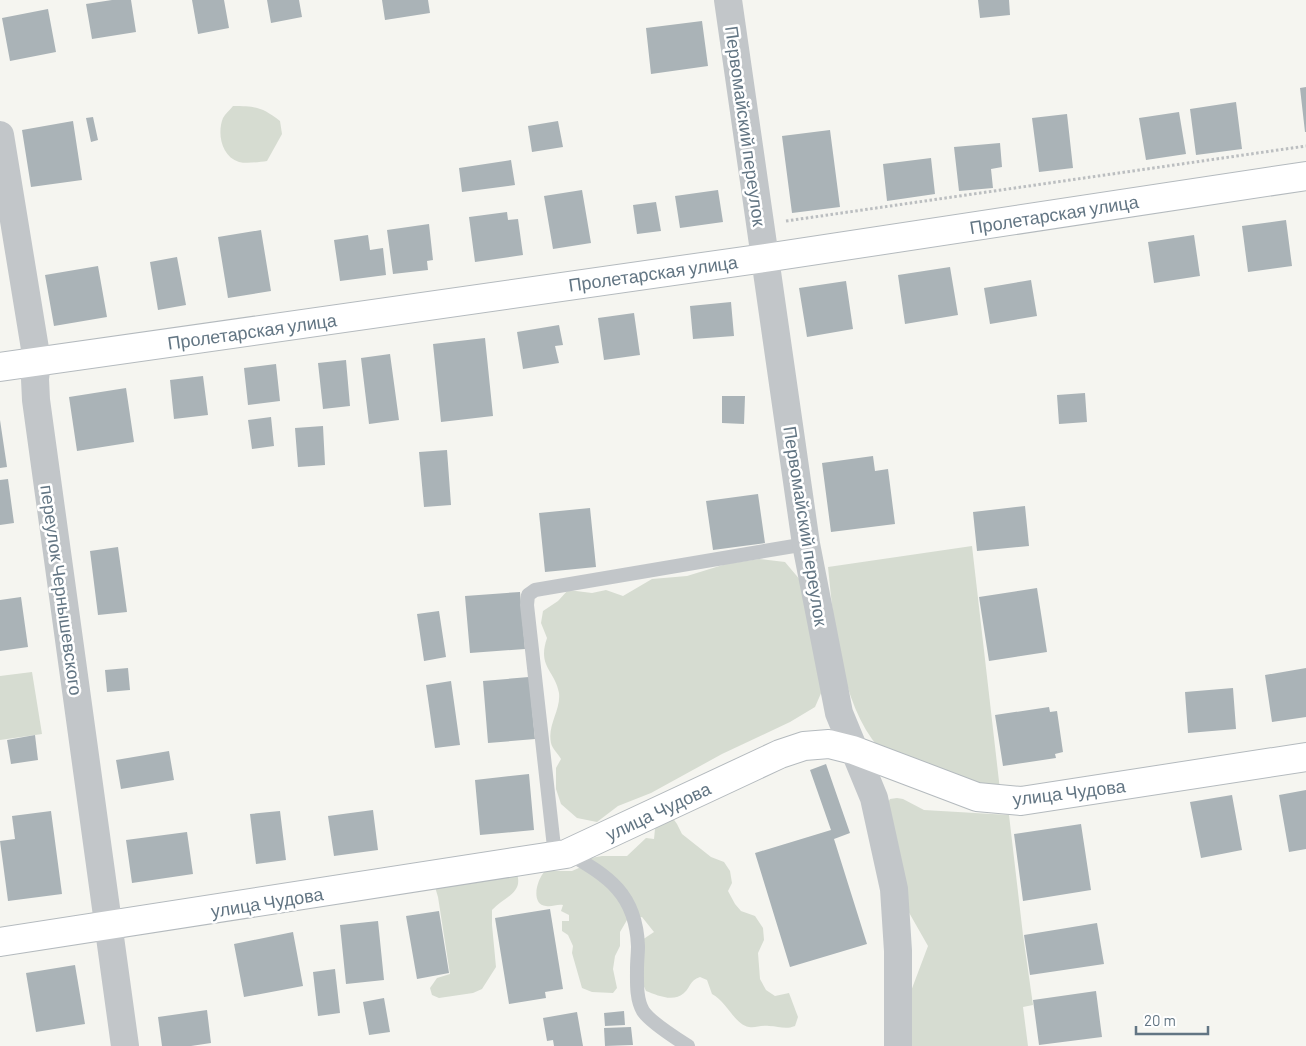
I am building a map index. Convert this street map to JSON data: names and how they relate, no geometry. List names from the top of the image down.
{
  "streets": {
    "street": [
      "Первомайский переулок",
      "Пролетарская улица",
      "переулок Чернышевского",
      "улица Чудова"
    ]
  },
  "crossings": [
    ["Первомайский переулок", "Пролетарская улица"],
    ["Первомайский переулок", "улица Чудова"],
    ["Пролетарская улица", "переулок Чернышевского"],
    ["переулок Чернышевского", "улица Чудова"]
  ],
  "scale_bar": "20 m"
}
